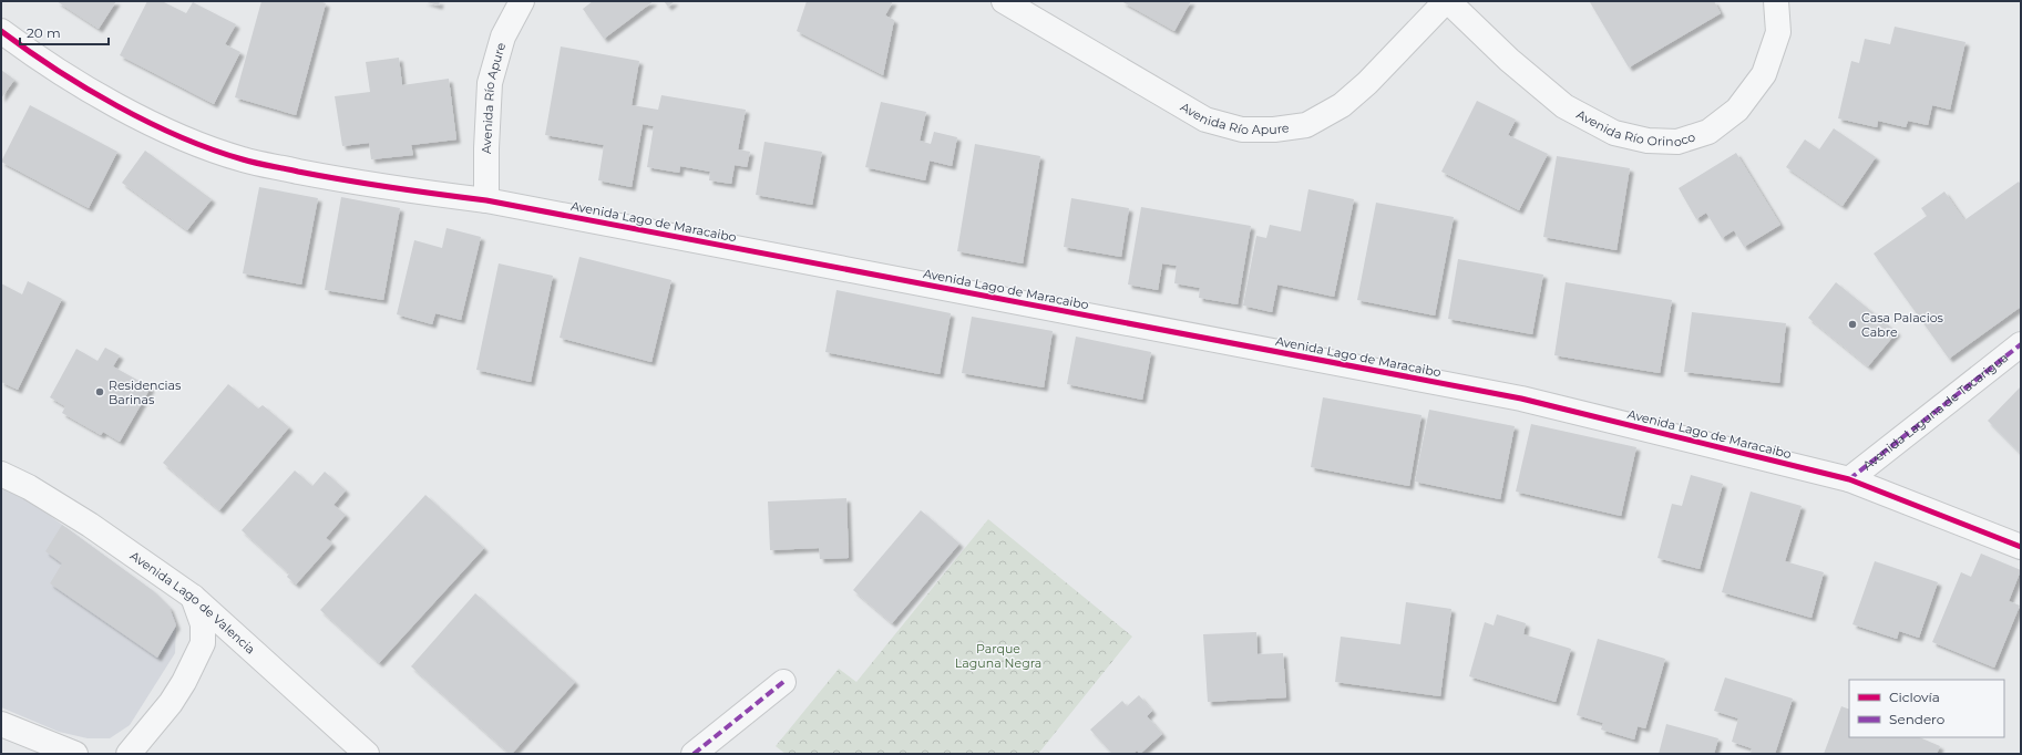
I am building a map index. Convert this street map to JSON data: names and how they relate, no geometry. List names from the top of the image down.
{
  "streets": {
    "street": [
      "Avenida Río Apure",
      "Avenida Río Orinoco",
      "Avenida Lago de Maracaibo",
      "Avenida Laguna de Tacarigua",
      "Avenida Lago de Valencia"
    ]
  },
  "crossings": [
    ["Avenida Río Apure", "Avenida Río Orinoco"],
    ["Avenida Río Apure", "Avenida Lago de Maracaibo"],
    ["Avenida Lago de Maracaibo", "Avenida Laguna de Tacarigua"]
  ],
  "parks": ["Parque Laguna Negra"],
  "places": ["Casa Palacios Cabre", "Residencias Barinas"],
  "legend": ["Ciclovía", "Sendero"],
  "scale_bar": "20 m"
}
